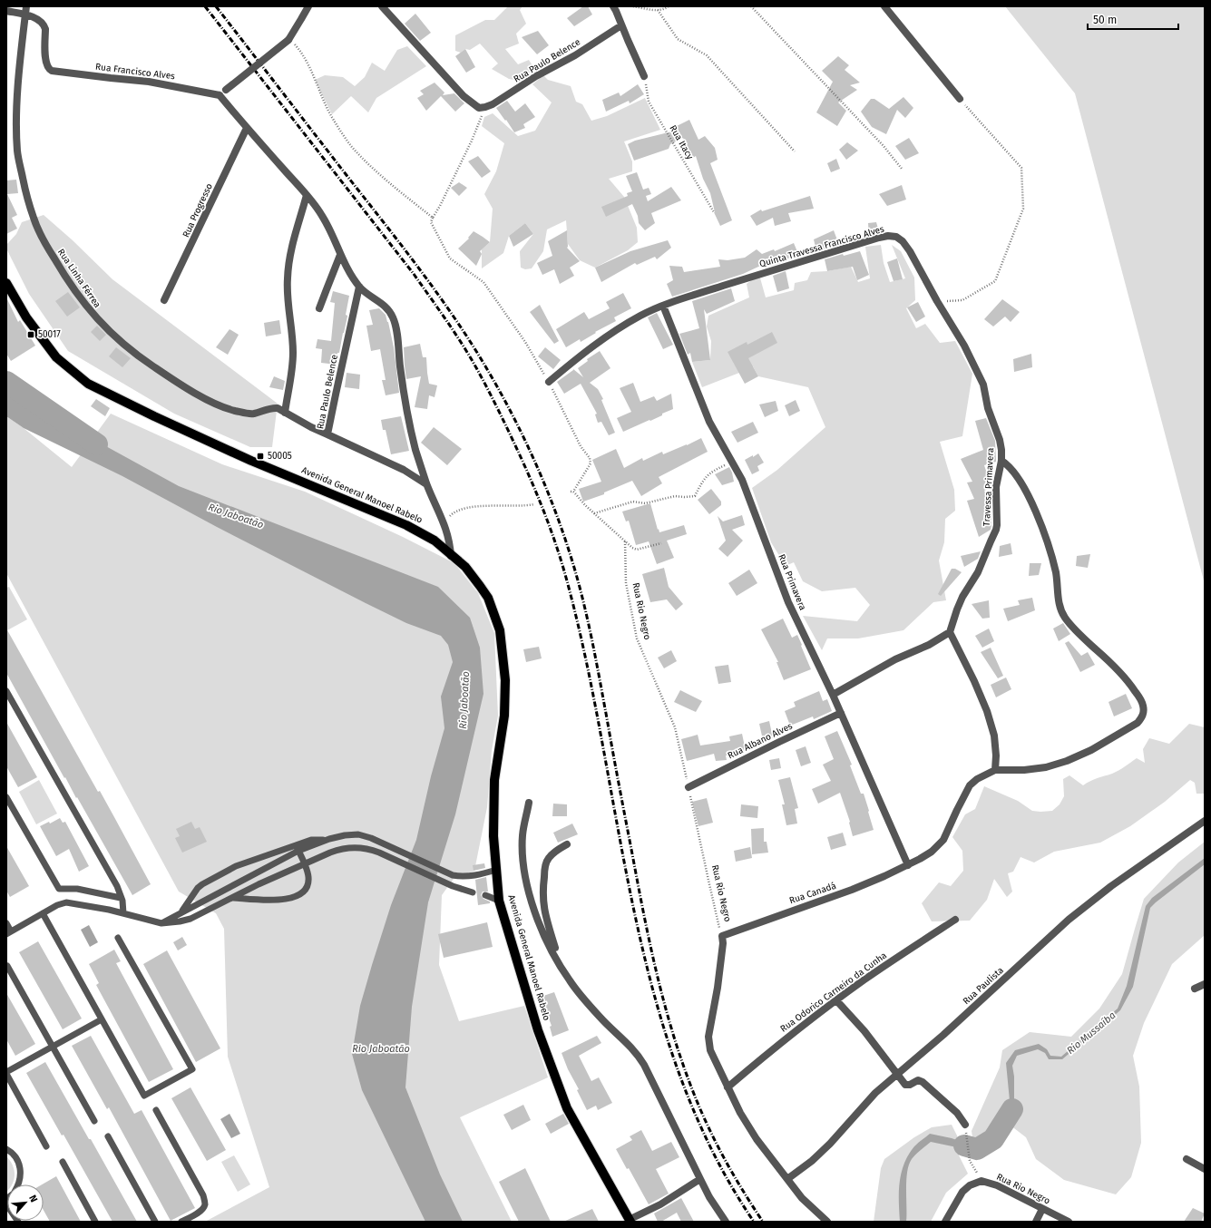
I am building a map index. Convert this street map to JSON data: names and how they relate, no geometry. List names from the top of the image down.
{
  "streets": {
    "main road": ["Avenida General Manoel Rabelo"],
    "street": [
      "Rua Paulo Belence",
      "Rua Francisco Alves",
      "Rua Progresso",
      "Quinta Travessa Francisco Alves",
      "Rua Linha Férrea",
      "Travessa Primavera",
      "Rua Primavera",
      "Rua Rio Negro",
      "Rua Albano Alves",
      "Rua Canadá",
      "Rua Paulista",
      "Rua Odorico Carneiro da Cunha"
    ],
    "path": ["Rua Itacy"]
  },
  "crossings": [
    ["Rua Paulo Belence", "Rua Linha Férrea"],
    ["Rua Francisco Alves", "Rua Linha Férrea"],
    ["Quinta Travessa Francisco Alves", "Travessa Primavera"],
    ["Quinta Travessa Francisco Alves", "Rua Primavera"],
    ["Rua Primavera", "Rua Albano Alves"],
    ["Rua Primavera", "Rua Canadá"],
    ["Rua Rio Negro", "Rua Albano Alves"],
    ["Rua Rio Negro", "Rua Canadá"],
    ["Rua Rio Negro", "Rua Paulista"],
    ["Rua Rio Negro", "Rua Odorico Carneiro da Cunha"]
  ],
  "water": ["Rio Jaboatão", "Rio Mussaíba"],
  "places": {
    "transit": ["50017", "50005"]
  },
  "scale_bar": "50 m",
  "north": "top right"
}
